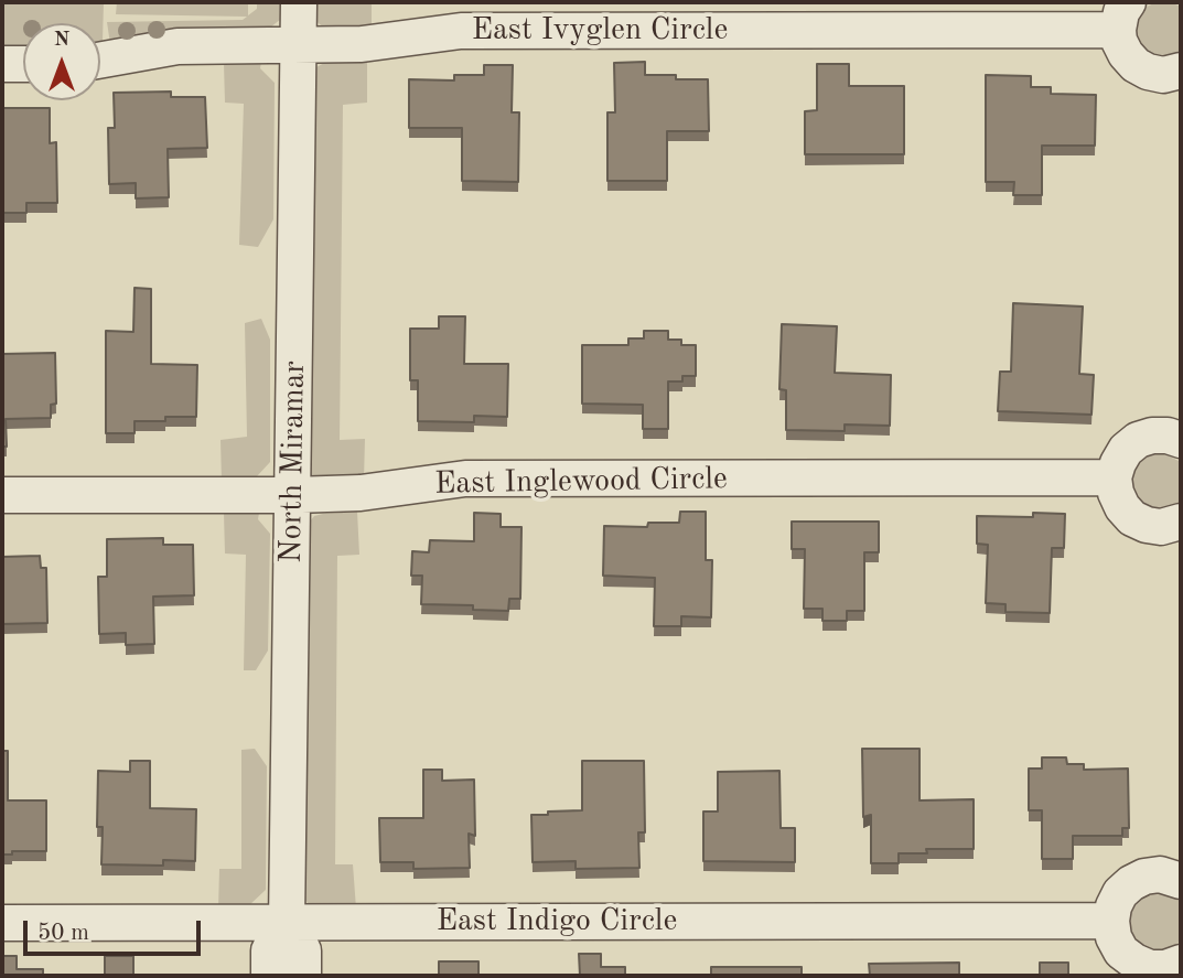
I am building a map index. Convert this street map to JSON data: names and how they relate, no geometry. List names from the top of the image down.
{
  "streets": {
    "street": [
      "East Ivyglen Circle",
      "North Miramar",
      "East Inglewood Circle",
      "East Indigo Circle"
    ]
  },
  "crossings": [
    ["East Ivyglen Circle", "North Miramar"],
    ["North Miramar", "East Inglewood Circle"],
    ["North Miramar", "East Indigo Circle"]
  ],
  "scale_bar": "50 m",
  "north": "top"
}
